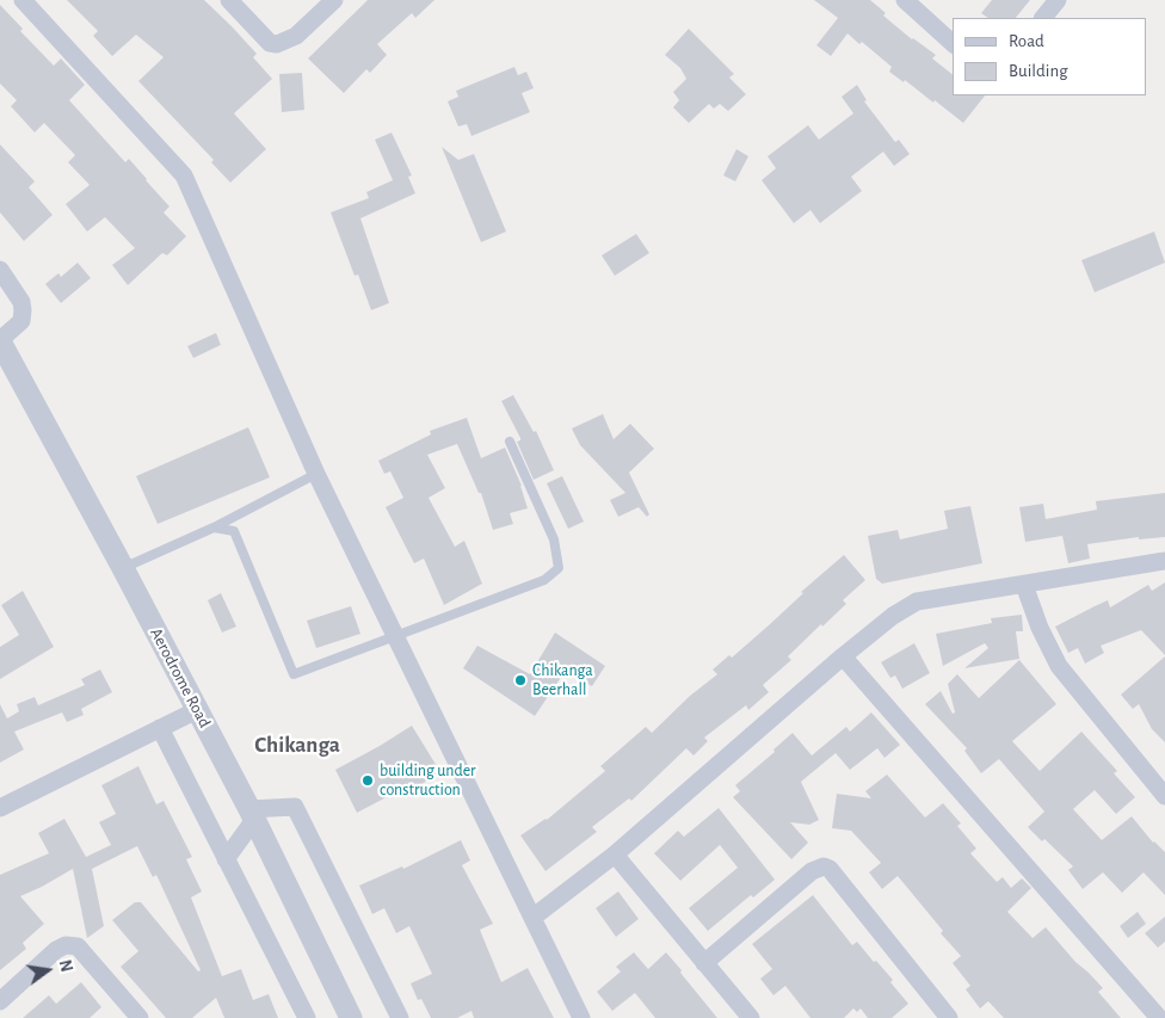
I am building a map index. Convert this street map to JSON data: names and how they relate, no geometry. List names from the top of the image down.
{
  "streets": {
    "street": ["Aerodrome Road"]
  },
  "districts": ["Chikanga"],
  "places": ["Chikanga Beerhall", "building under construction"],
  "legend": ["Road", "Building"],
  "north": "right"
}
